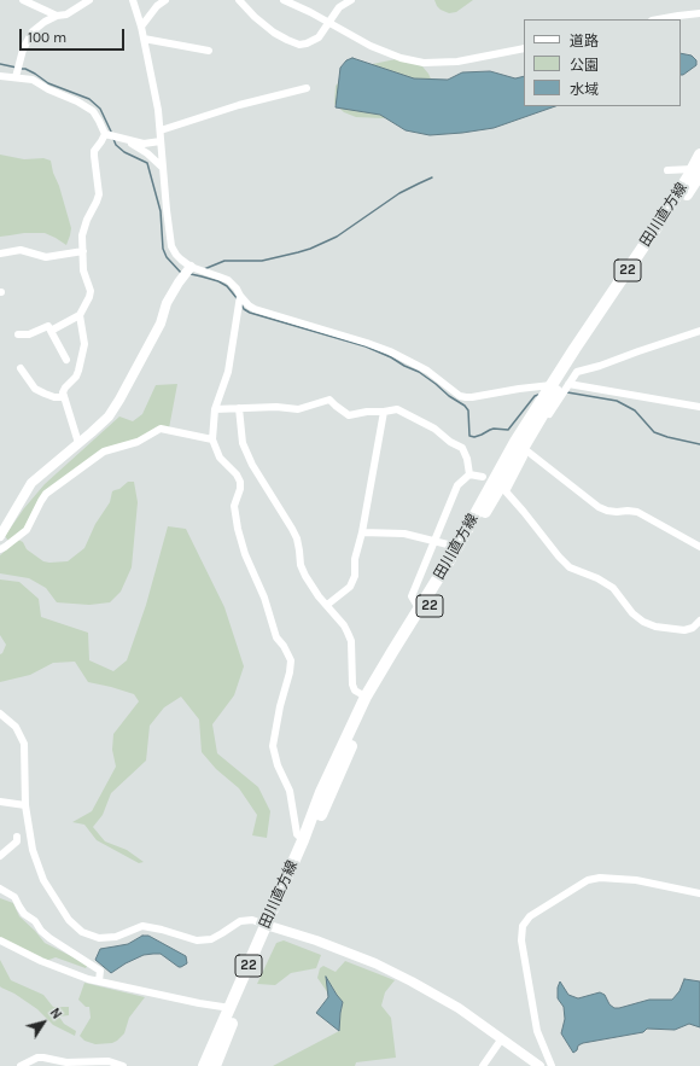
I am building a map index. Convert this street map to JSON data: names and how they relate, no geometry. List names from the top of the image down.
{
  "streets": {
    "main road": ["田川直方線", "22"]
  },
  "legend": ["道路", "公園", "水域"],
  "scale_bar": "100 m",
  "north": "top right"
}
